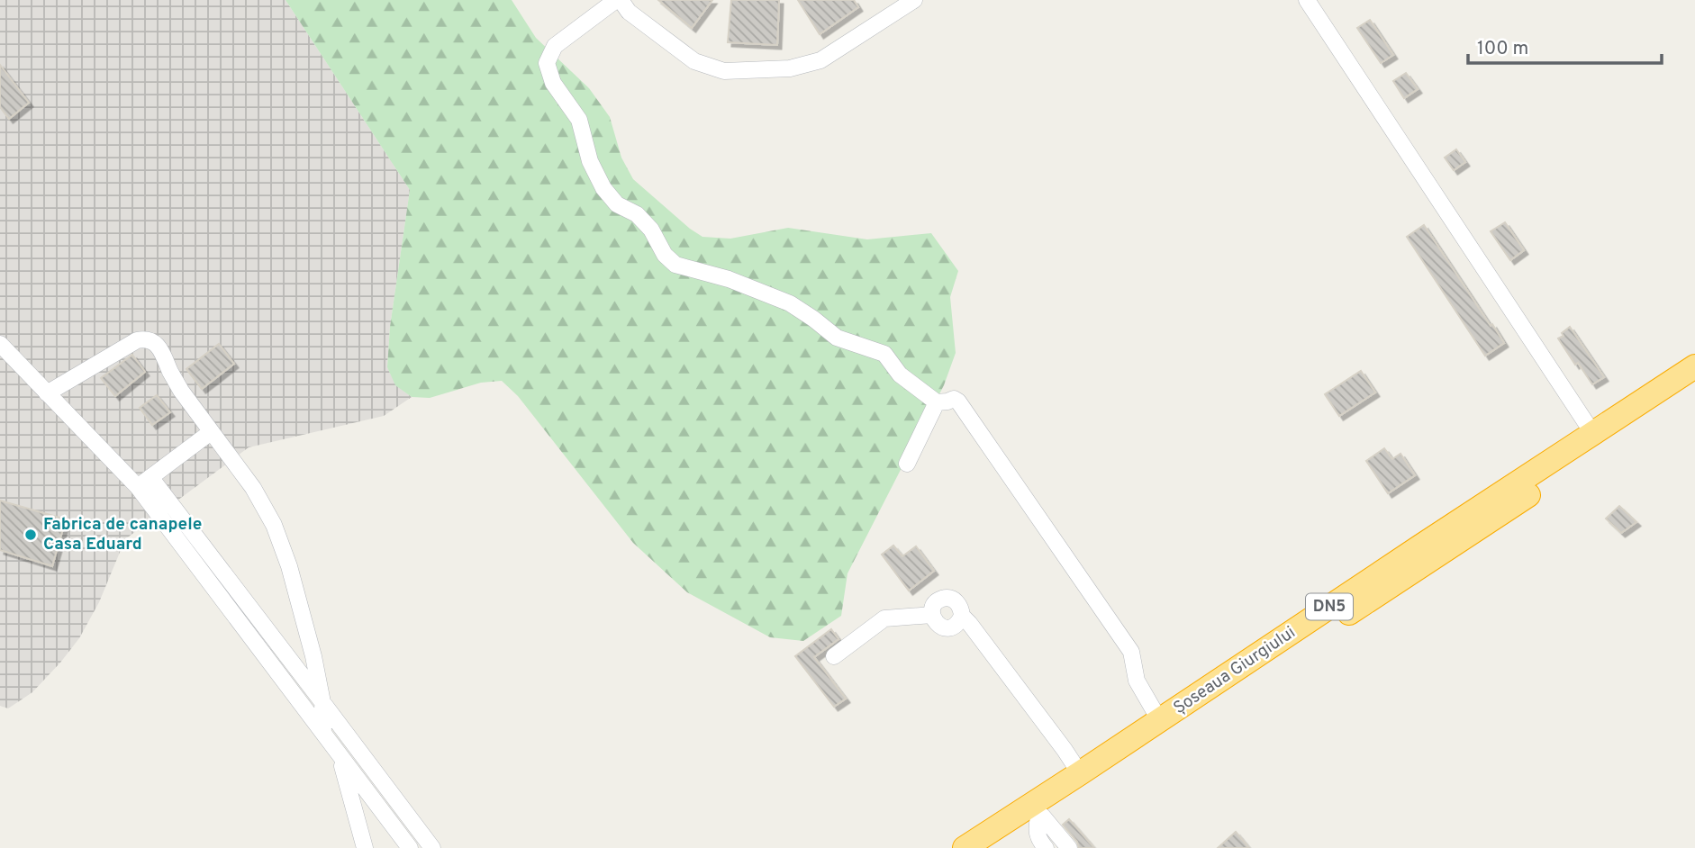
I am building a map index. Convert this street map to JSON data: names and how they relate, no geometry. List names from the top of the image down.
{
  "streets": {
    "highway": ["DN5", "Șoseaua Giurgiului"]
  },
  "places": ["Fabrica de canapele Casa Eduard"],
  "scale_bar": "100 m"
}
